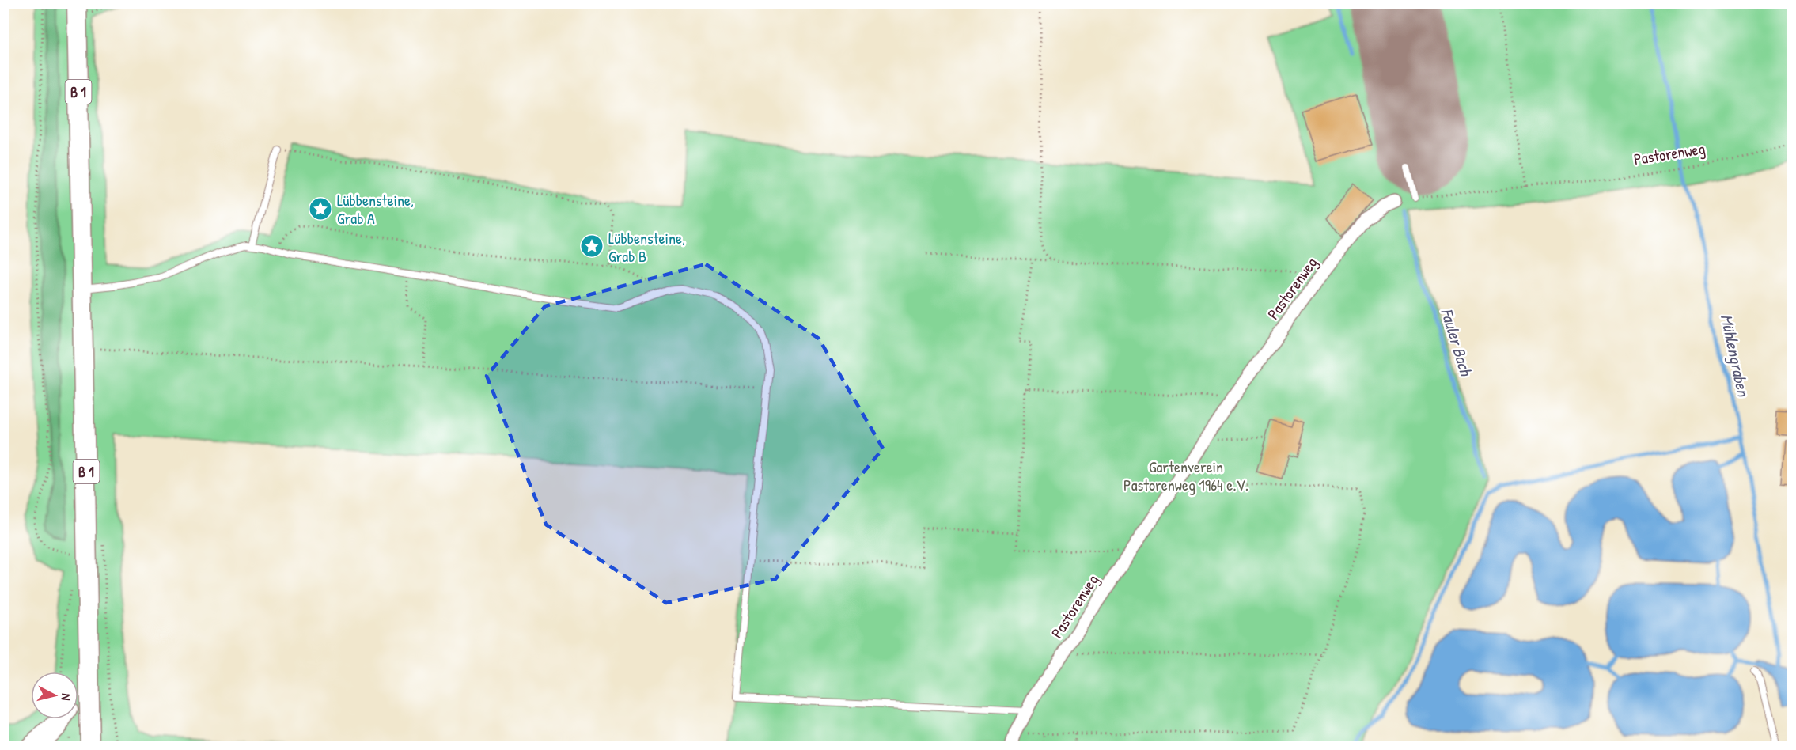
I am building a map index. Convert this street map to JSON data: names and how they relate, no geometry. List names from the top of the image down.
{
  "streets": {
    "main road": ["B 1"],
    "street": ["Pastorenweg"]
  },
  "water": ["Fauler Bach", "Mühlengraben"],
  "parks": ["Gartenverein Pastorenweg 1964 e.V."],
  "places": {
    "place": ["Lübbensteine, Grab A", "Lübbensteine, Grab B"]
  },
  "north": "right"
}
